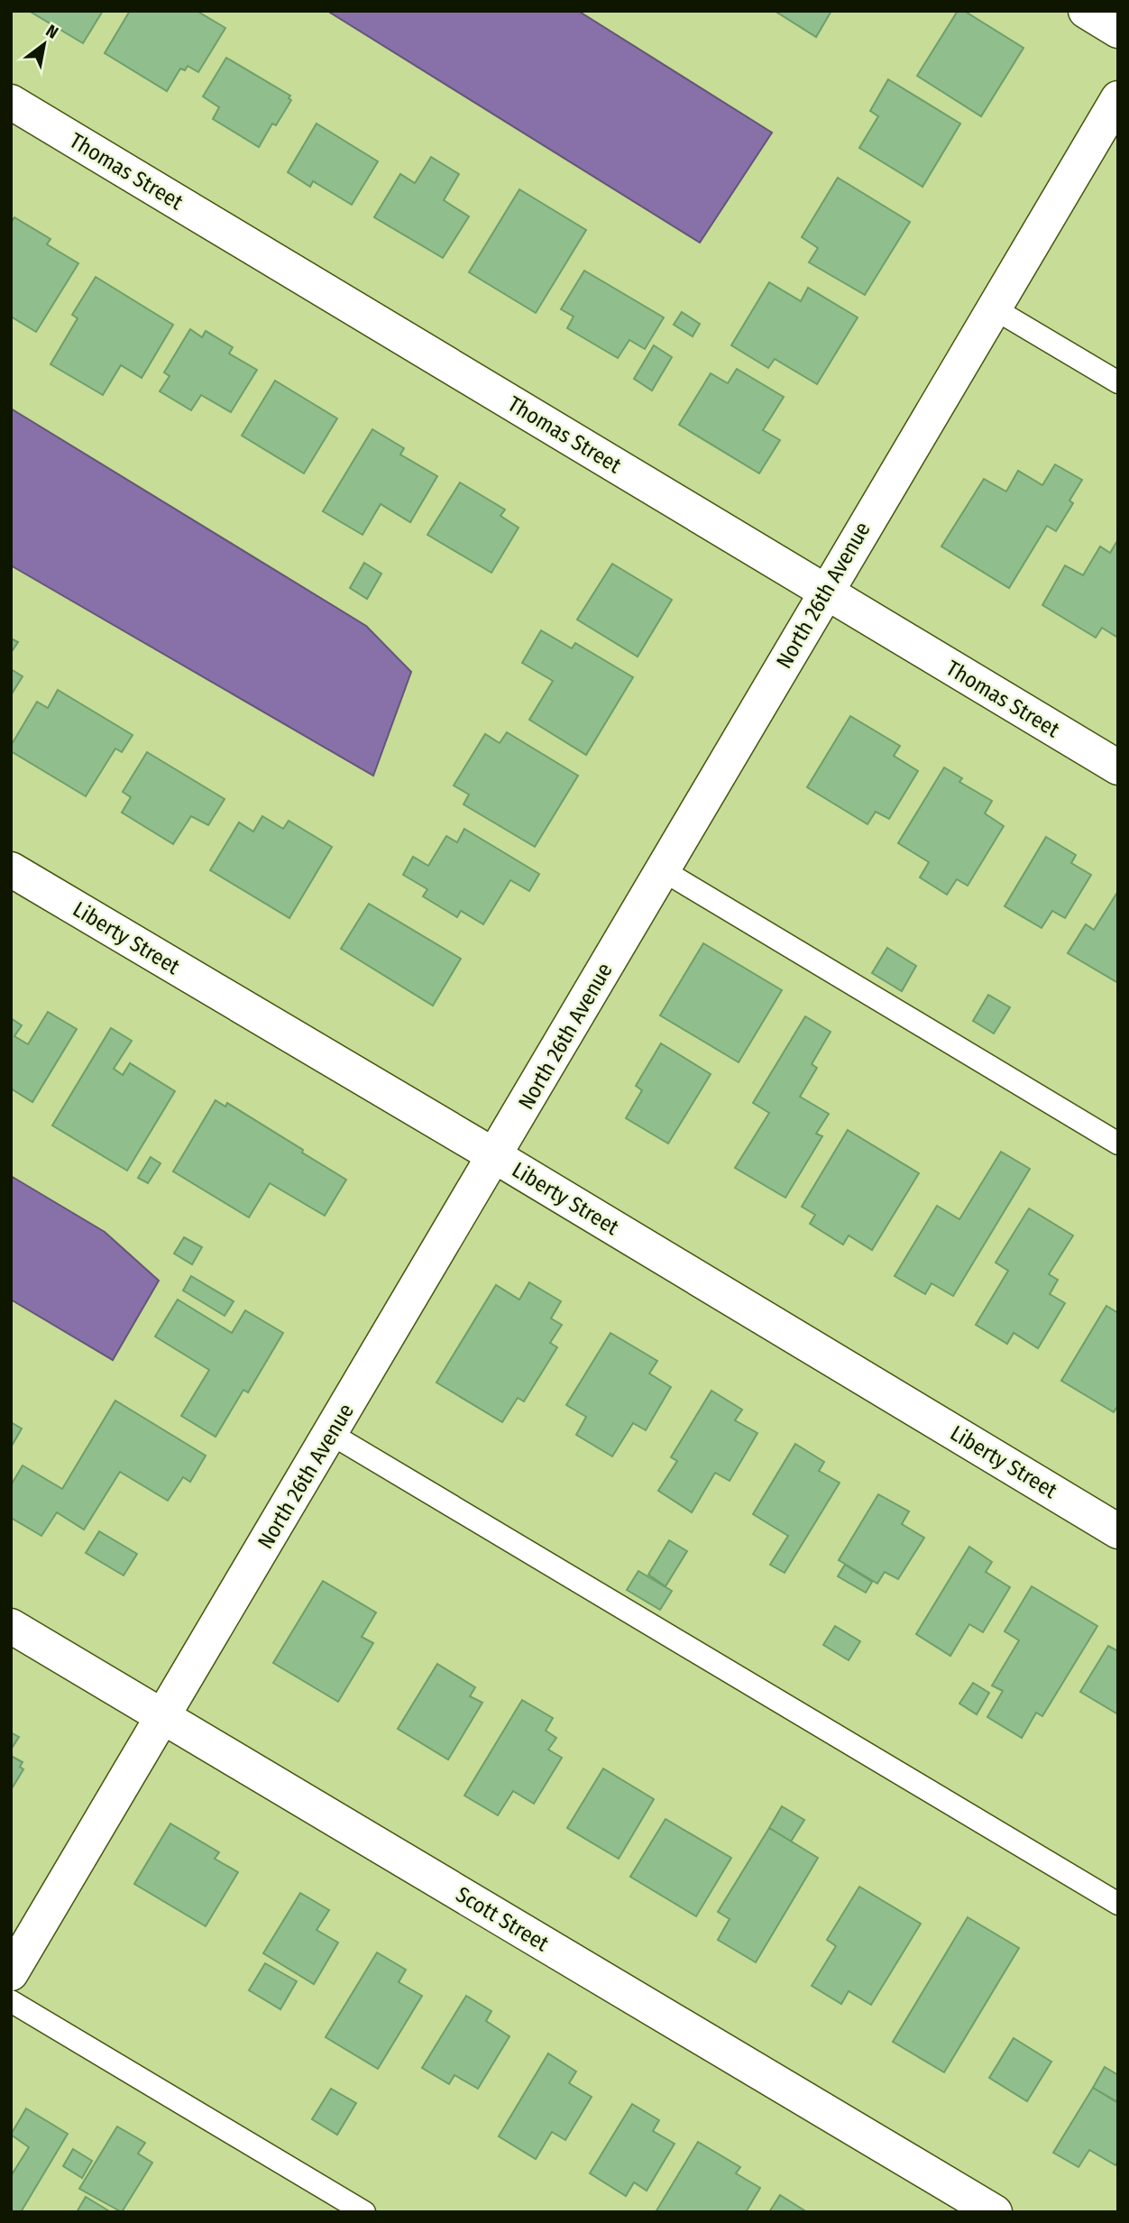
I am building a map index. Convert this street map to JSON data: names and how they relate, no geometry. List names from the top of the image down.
{
  "streets": {
    "street": [
      "Thomas Street",
      "North 26th Avenue",
      "Liberty Street",
      "Scott Street"
    ]
  },
  "crossings": [
    ["Thomas Street", "North 26th Avenue"],
    ["North 26th Avenue", "Liberty Street"],
    ["North 26th Avenue", "Scott Street"]
  ],
  "north": "top right"
}
